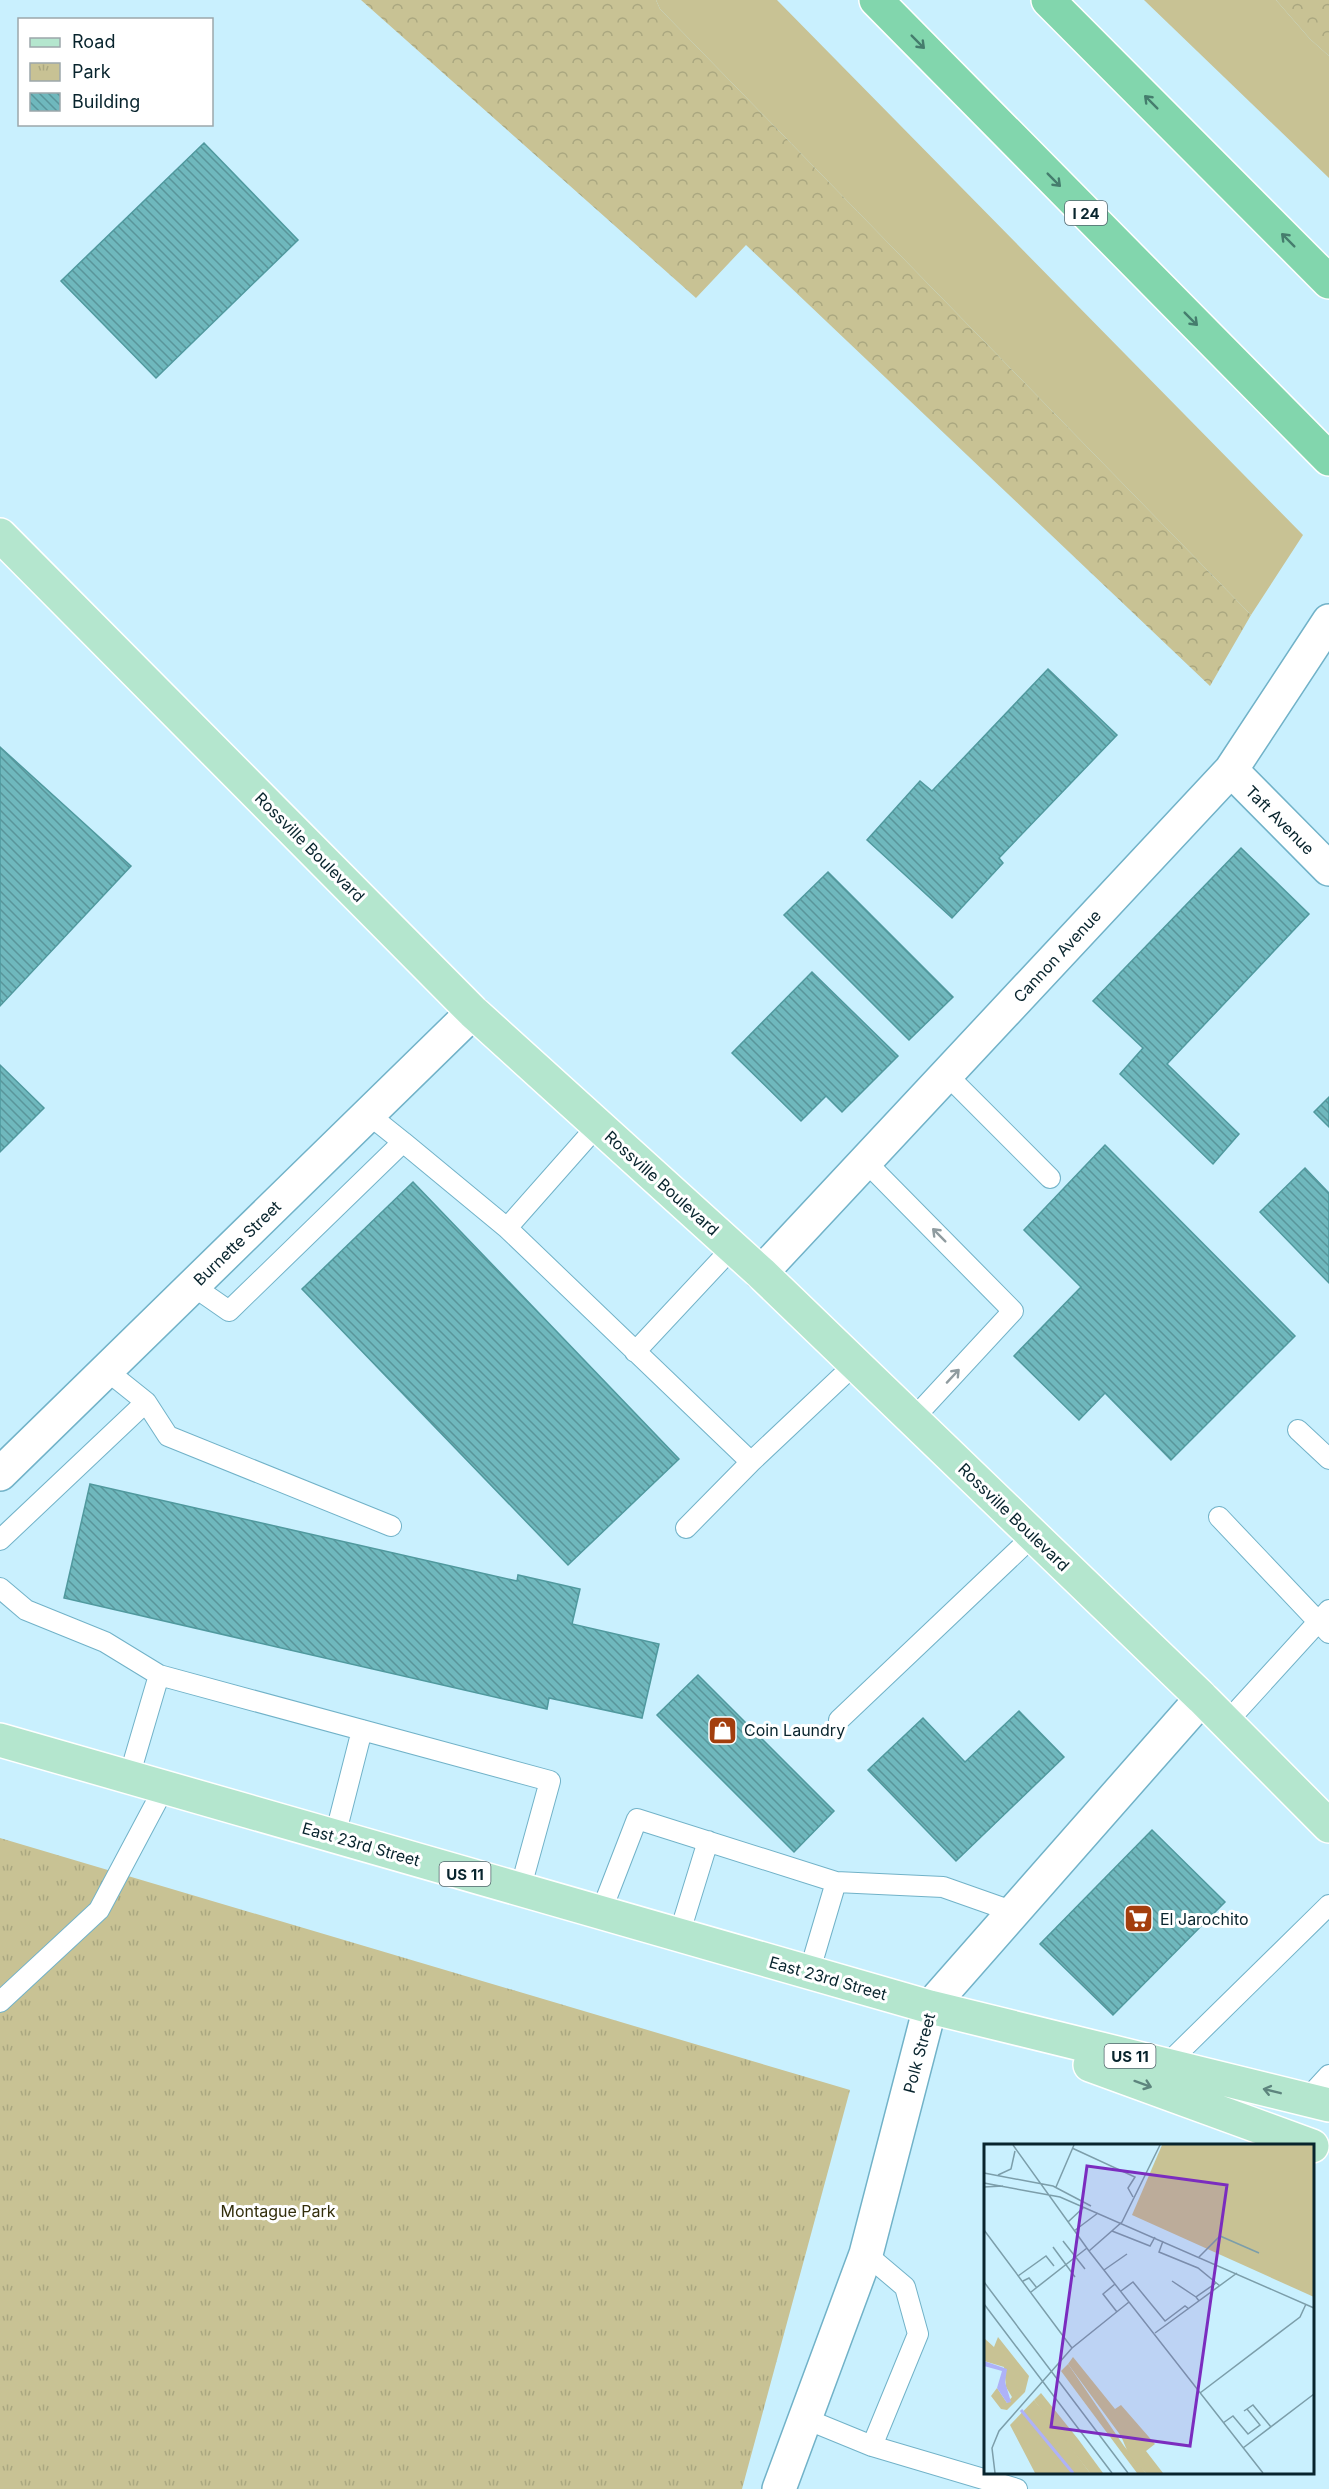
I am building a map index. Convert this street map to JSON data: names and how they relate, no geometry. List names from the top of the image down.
{
  "streets": {
    "highway": ["I 24"],
    "main road": ["Rossville Boulevard", "East 23rd Street", "US 11"],
    "street": [
      "Taft Avenue",
      "Cannon Avenue",
      "Burnette Street",
      "Polk Street"
    ]
  },
  "crossings": [
    ["Taft Avenue", "Cannon Avenue"],
    ["Rossville Boulevard", "Cannon Avenue"],
    ["Rossville Boulevard", "Burnette Street"],
    ["Rossville Boulevard", "Polk Street"],
    ["East 23rd Street", "Polk Street"]
  ],
  "parks": ["Montague Park"],
  "places": {
    "shop": ["Coin Laundry"],
    "supermarket": ["El Jarochito"]
  },
  "legend": ["Road", "Park", "Building"]
}
